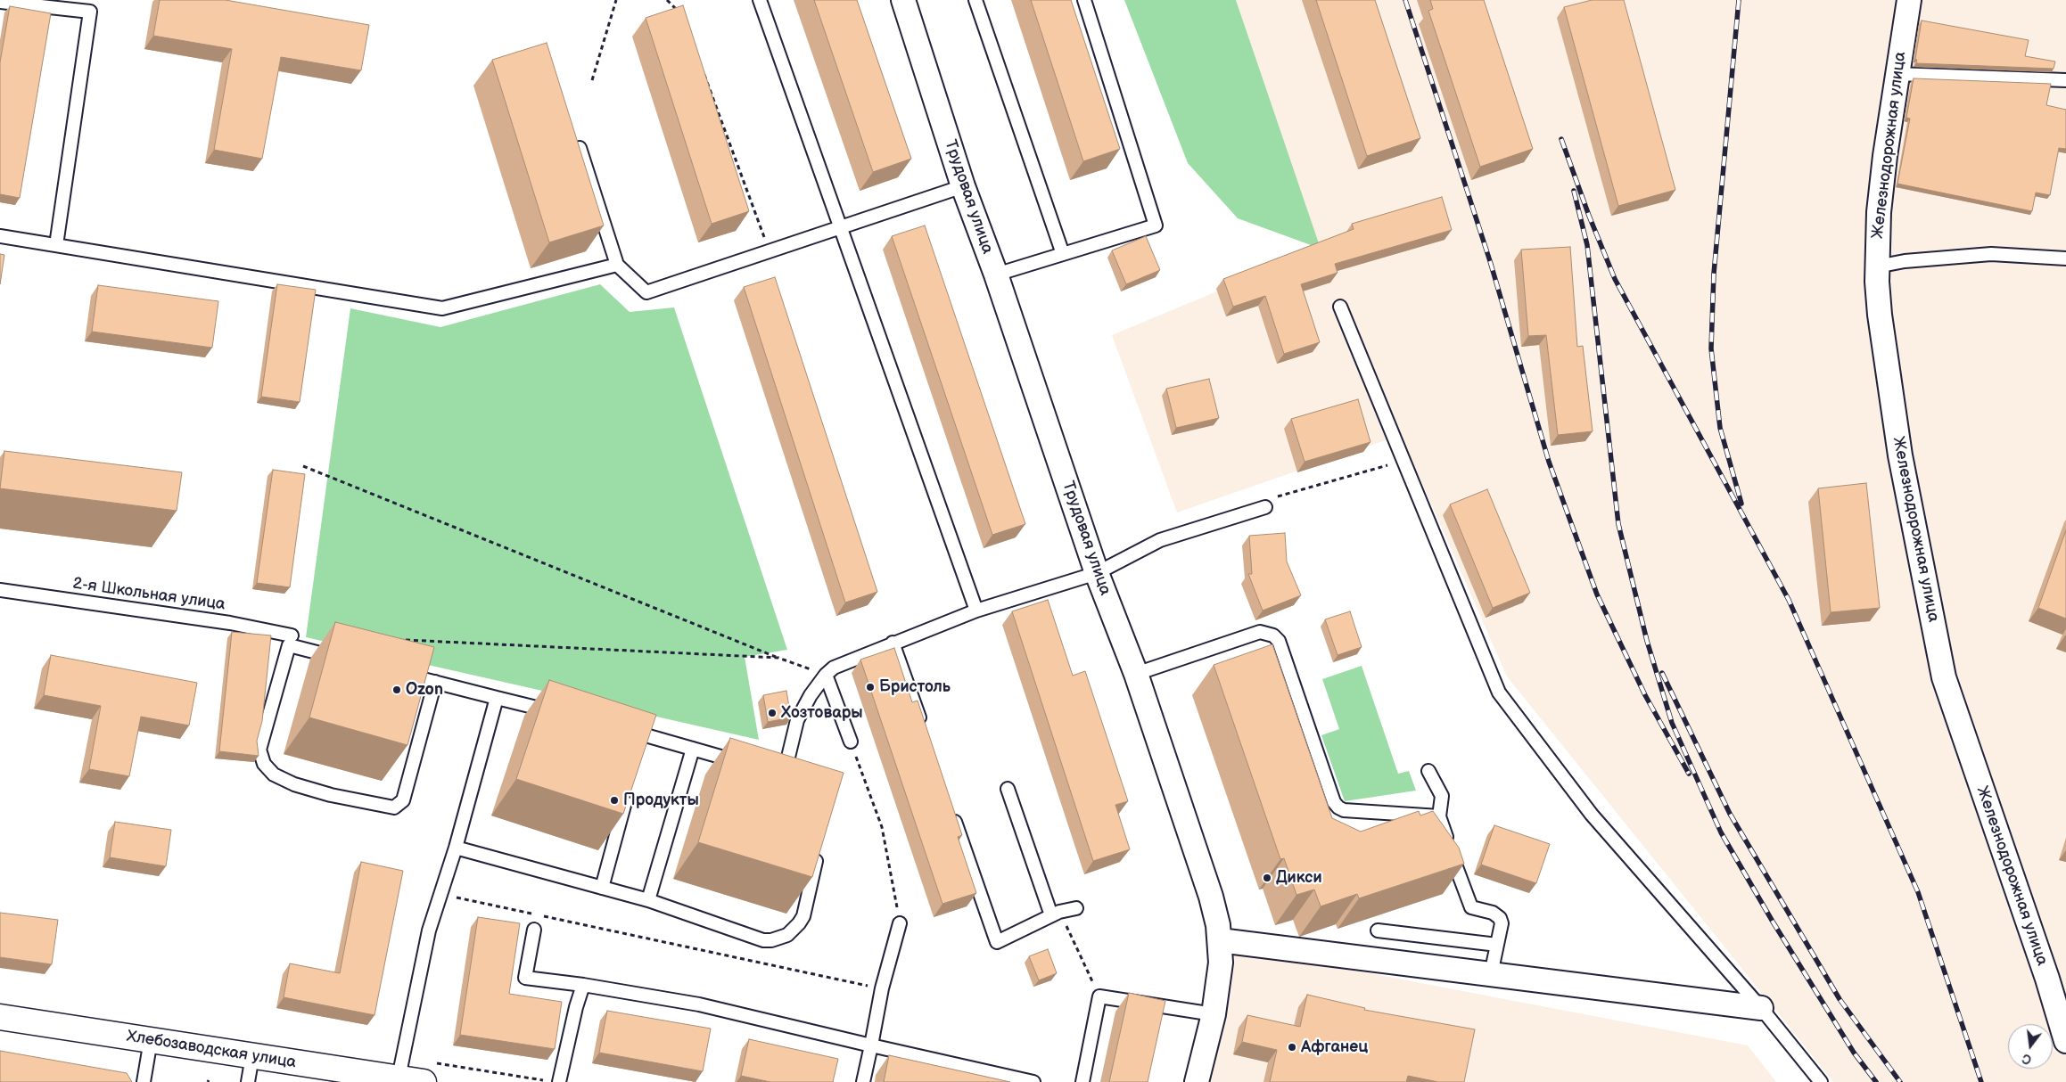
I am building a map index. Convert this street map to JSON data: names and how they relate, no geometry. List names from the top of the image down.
{
  "streets": {
    "main road": ["Хлебозаводская улица"],
    "street": ["Железнодорожная улица", "Трудовая улица"],
    "lane": ["2-я Школьная улица"]
  },
  "places": [
    "Бристоль",
    "Ozon",
    "Хозтовары",
    "Продукты",
    "Дикси",
    "Афганец"
  ],
  "north": "bottom"
}
